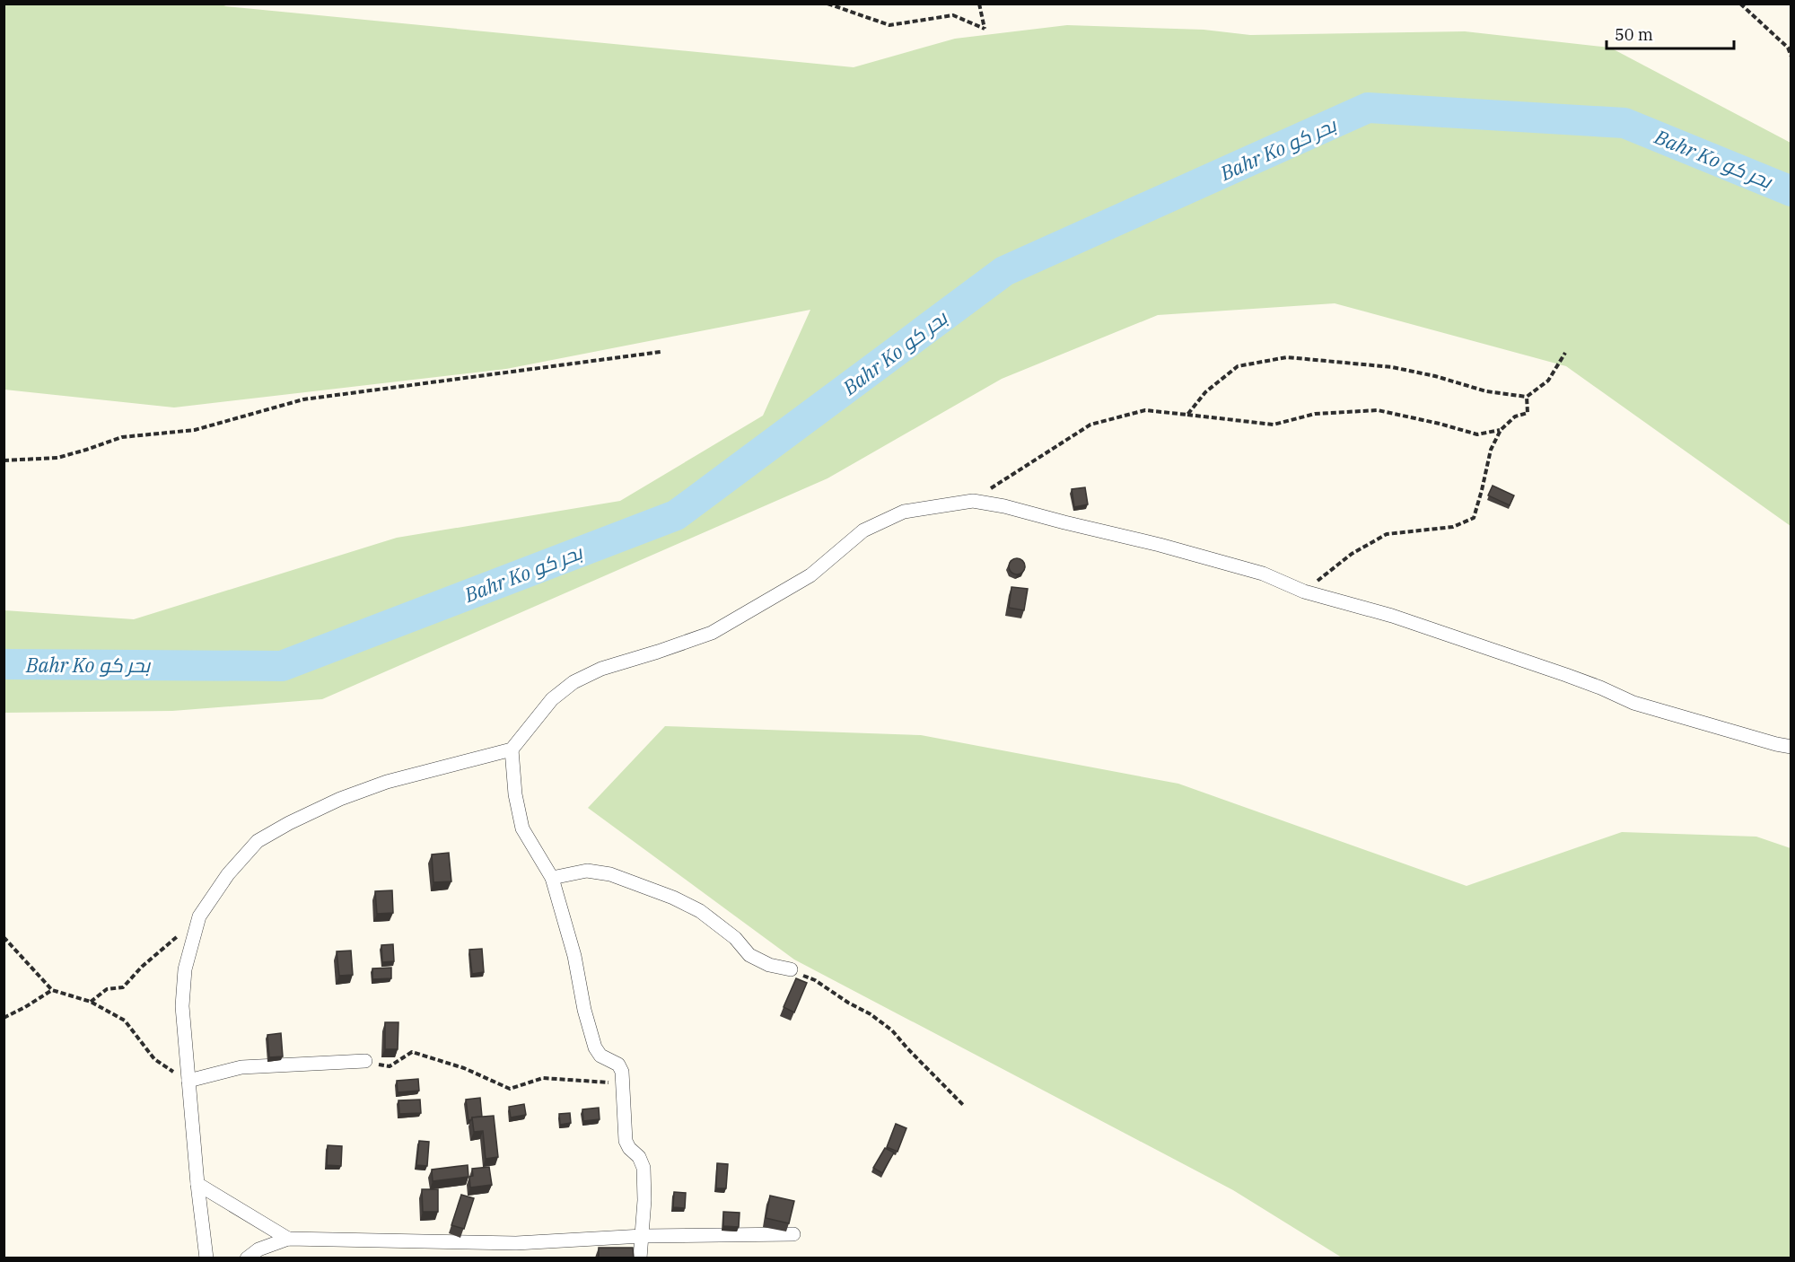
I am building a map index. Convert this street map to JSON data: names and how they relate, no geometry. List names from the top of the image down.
{
  "water": ["Bahr Ko بحر كو"],
  "scale_bar": "50 m"
}
